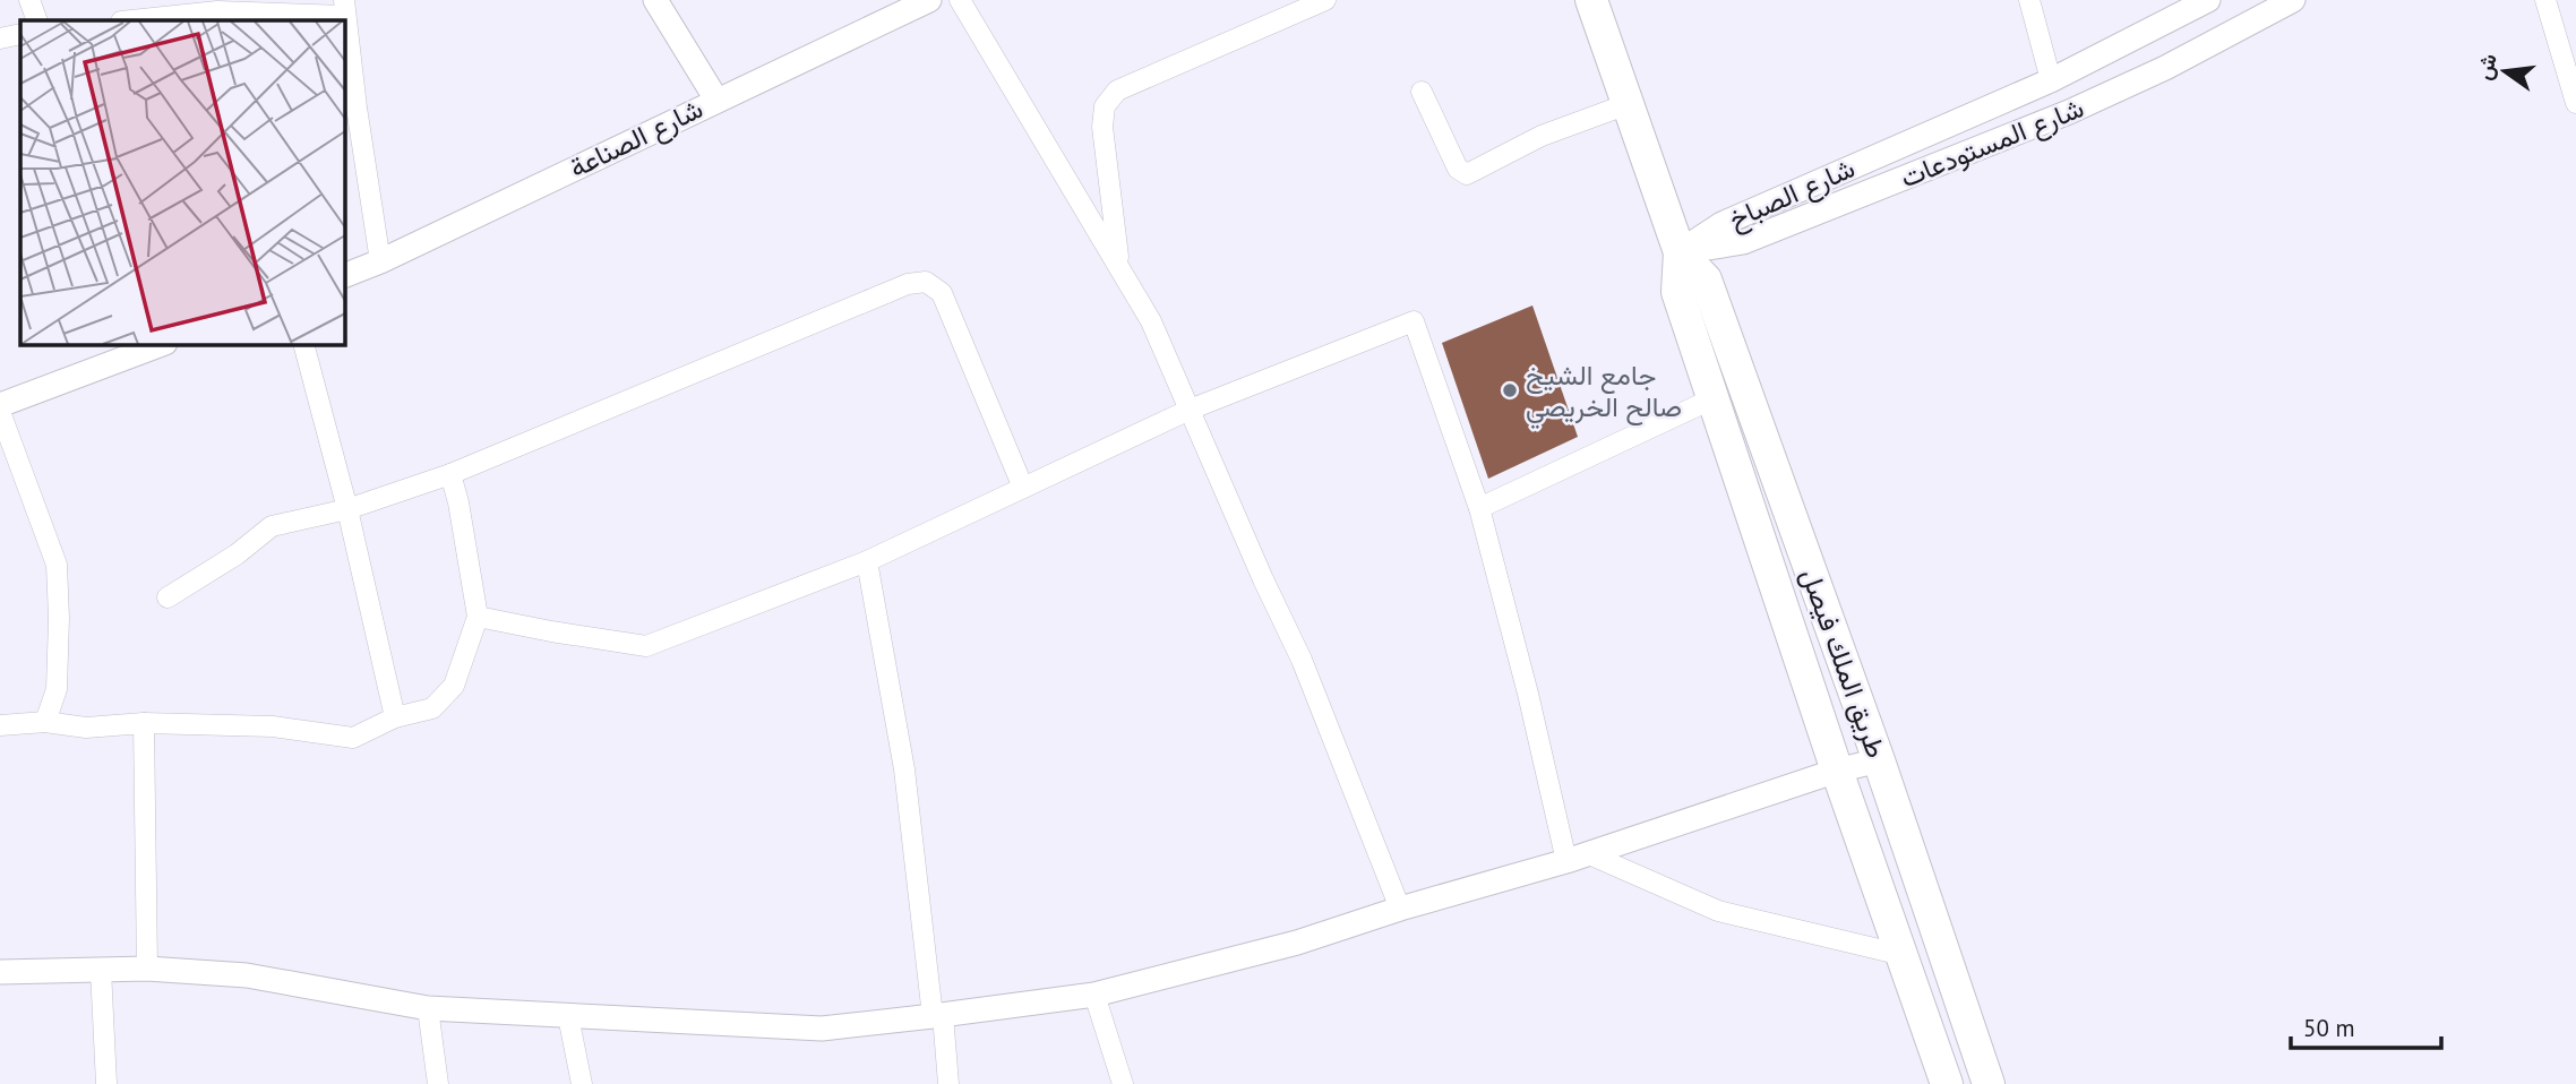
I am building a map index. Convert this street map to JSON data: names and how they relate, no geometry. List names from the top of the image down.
{
  "streets": {
    "main road": ["طريق الملك فيصل"],
    "street": ["شارع الصناعة", "شارع المستودعات", "شارع الصباخ"]
  },
  "crossings": [
    ["شارع المستودعات", "شارع الصباخ"],
    ["شارع المستودعات", "طريق الملك فيصل"],
    ["شارع الصباخ", "طريق الملك فيصل"]
  ],
  "places": ["جامع الشيخ صالح الخريصي"],
  "scale_bar": "50 m",
  "north": "left"
}
